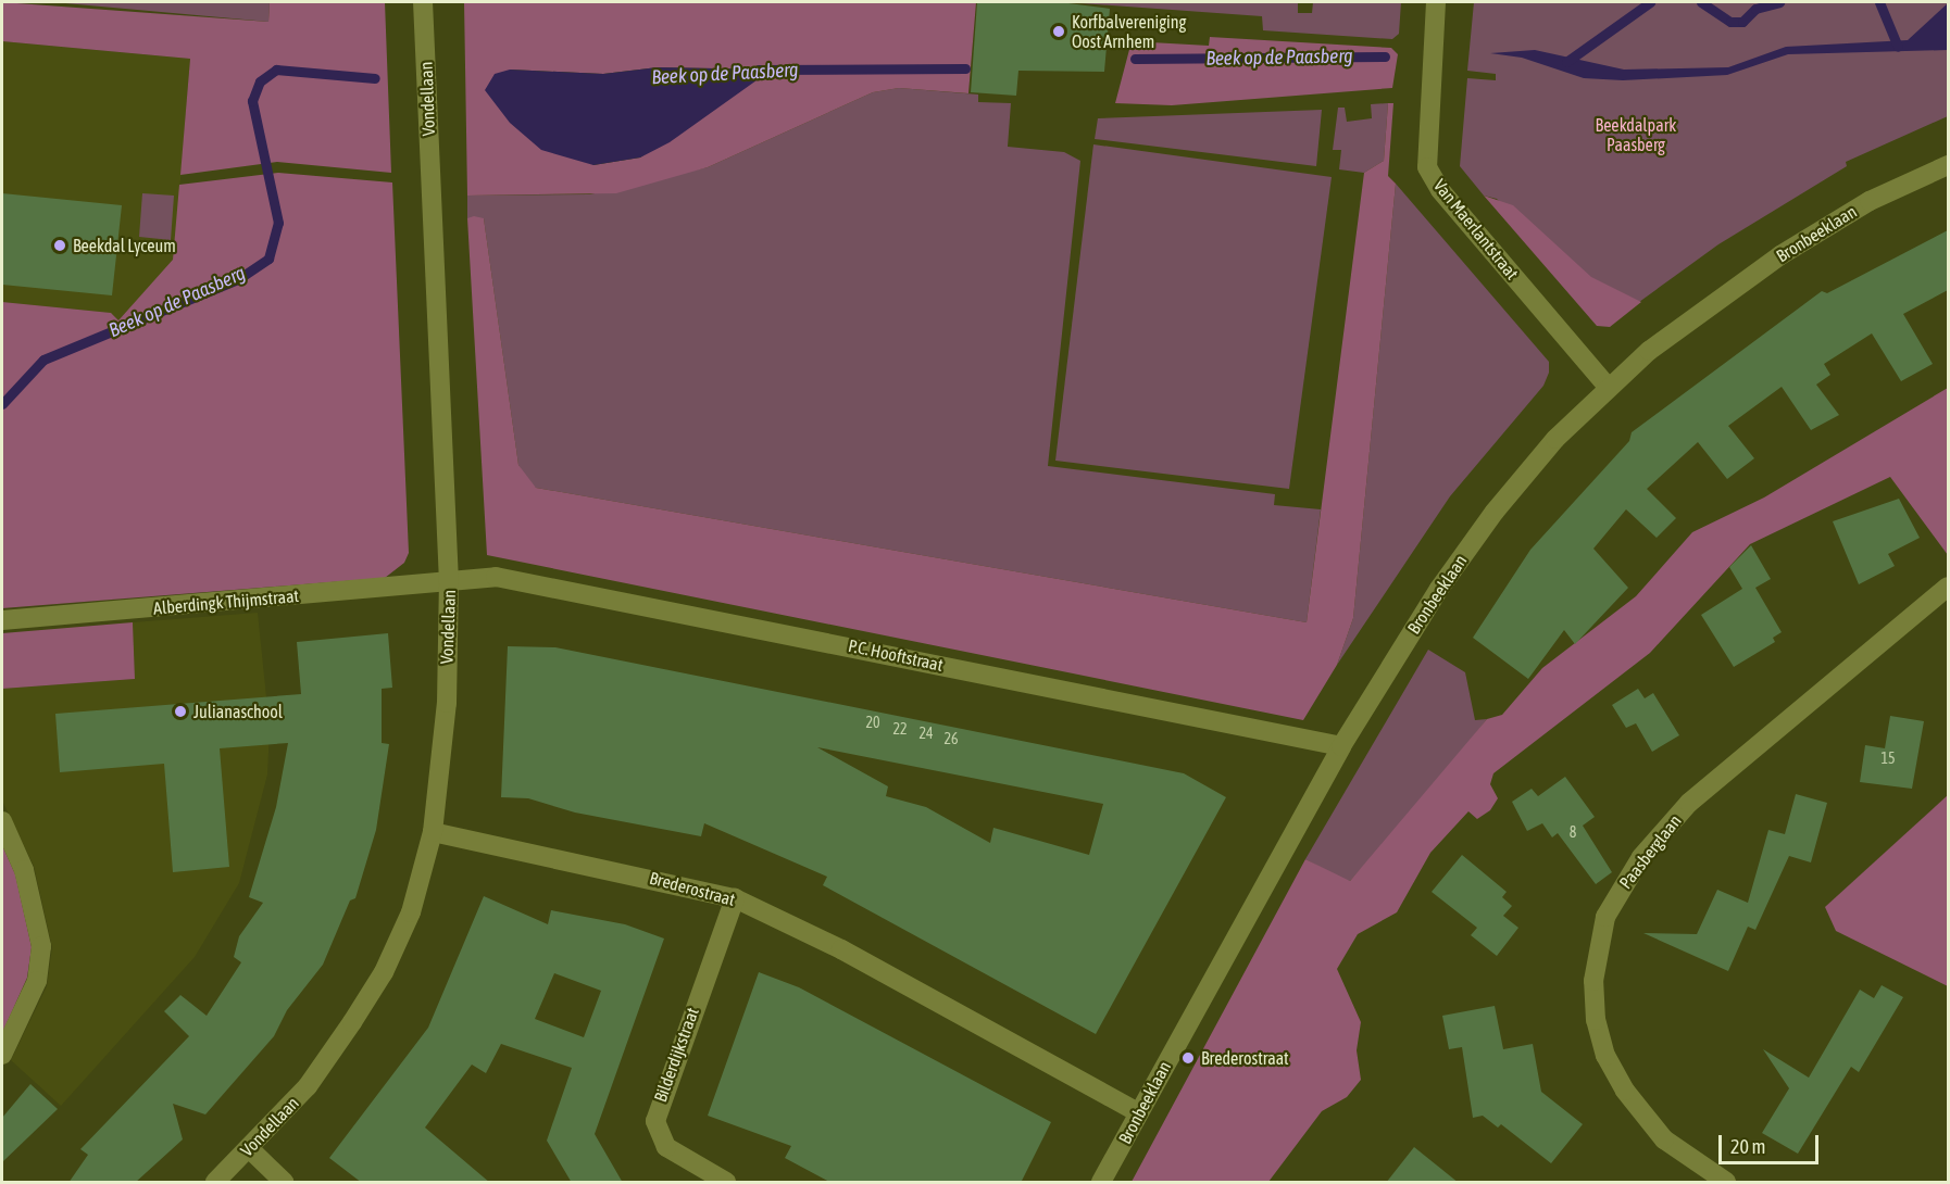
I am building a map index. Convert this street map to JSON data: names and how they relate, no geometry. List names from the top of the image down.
{
  "streets": {
    "street": [
      "Vondellaan",
      "Van Maerlantstraat",
      "Bronbeeklaan",
      "Alberdingk Thijmstraat",
      "P.C. Hooftstraat",
      "Paasberglaan",
      "Brederostraat",
      "Bilderdijkstraat"
    ]
  },
  "crossings": [
    ["Vondellaan", "Alberdingk Thijmstraat"],
    ["Vondellaan", "P.C. Hooftstraat"],
    ["Vondellaan", "Brederostraat"],
    ["Van Maerlantstraat", "Bronbeeklaan"],
    ["Bronbeeklaan", "P.C. Hooftstraat"],
    ["Bronbeeklaan", "Brederostraat"],
    ["Alberdingk Thijmstraat", "P.C. Hooftstraat"],
    ["Brederostraat", "Bilderdijkstraat"]
  ],
  "water": ["Beek op de Paasberg"],
  "parks": ["Beekdalpark Paasberg"],
  "places": [
    "Korfbalvereniging Oost Arnhem",
    "Beekdal Lyceum",
    "Julianaschool",
    "Brederostraat"
  ],
  "house_numbers": [
    "20",
    "22",
    "24",
    "26",
    "15",
    "8"
  ],
  "scale_bar": "20 m"
}
